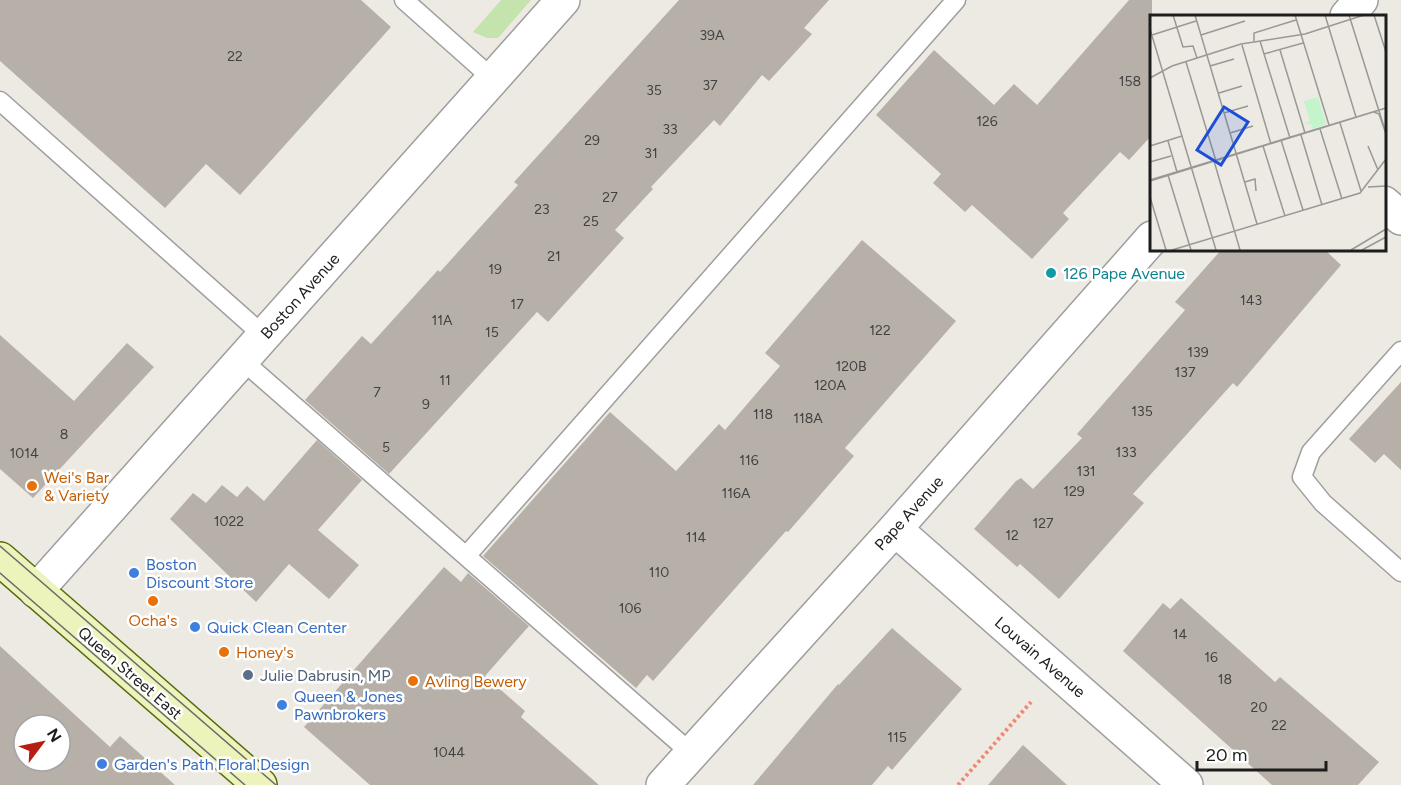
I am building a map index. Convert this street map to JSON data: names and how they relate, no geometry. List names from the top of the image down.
{
  "streets": {
    "main road": ["Queen Street East"],
    "street": ["Boston Avenue", "Pape Avenue", "Louvain Avenue"]
  },
  "crossings": [
    ["Boston Avenue", "Queen Street East"],
    ["Pape Avenue", "Louvain Avenue"]
  ],
  "places": [
    "126 Pape Avenue",
    "Wei's Bar & Variety",
    "Boston Discount Store",
    "Ocha's",
    "Quick Clean Center",
    "Honey's",
    "Julie Dabrusin, MP",
    "Avling Bewery",
    "Queen & Jones Pawnbrokers",
    "Garden's Path Floral Design"
  ],
  "house_numbers": [
    "39A",
    "22",
    "158",
    "37",
    "35",
    "126",
    "33",
    "29",
    "31",
    "27",
    "23",
    "25",
    "21",
    "19",
    "143",
    "17",
    "11A",
    "122",
    "15",
    "139",
    "120B",
    "137",
    "11",
    "120A",
    "7",
    "9",
    "135",
    "118",
    "118A",
    "8",
    "5",
    "133",
    "1014",
    "116",
    "131",
    "129",
    "116A",
    "1022",
    "127",
    "12",
    "114",
    "110",
    "106",
    "14",
    "16",
    "18",
    "20",
    "22",
    "115",
    "1044"
  ],
  "scale_bar": "20 m",
  "north": "top right"
}
